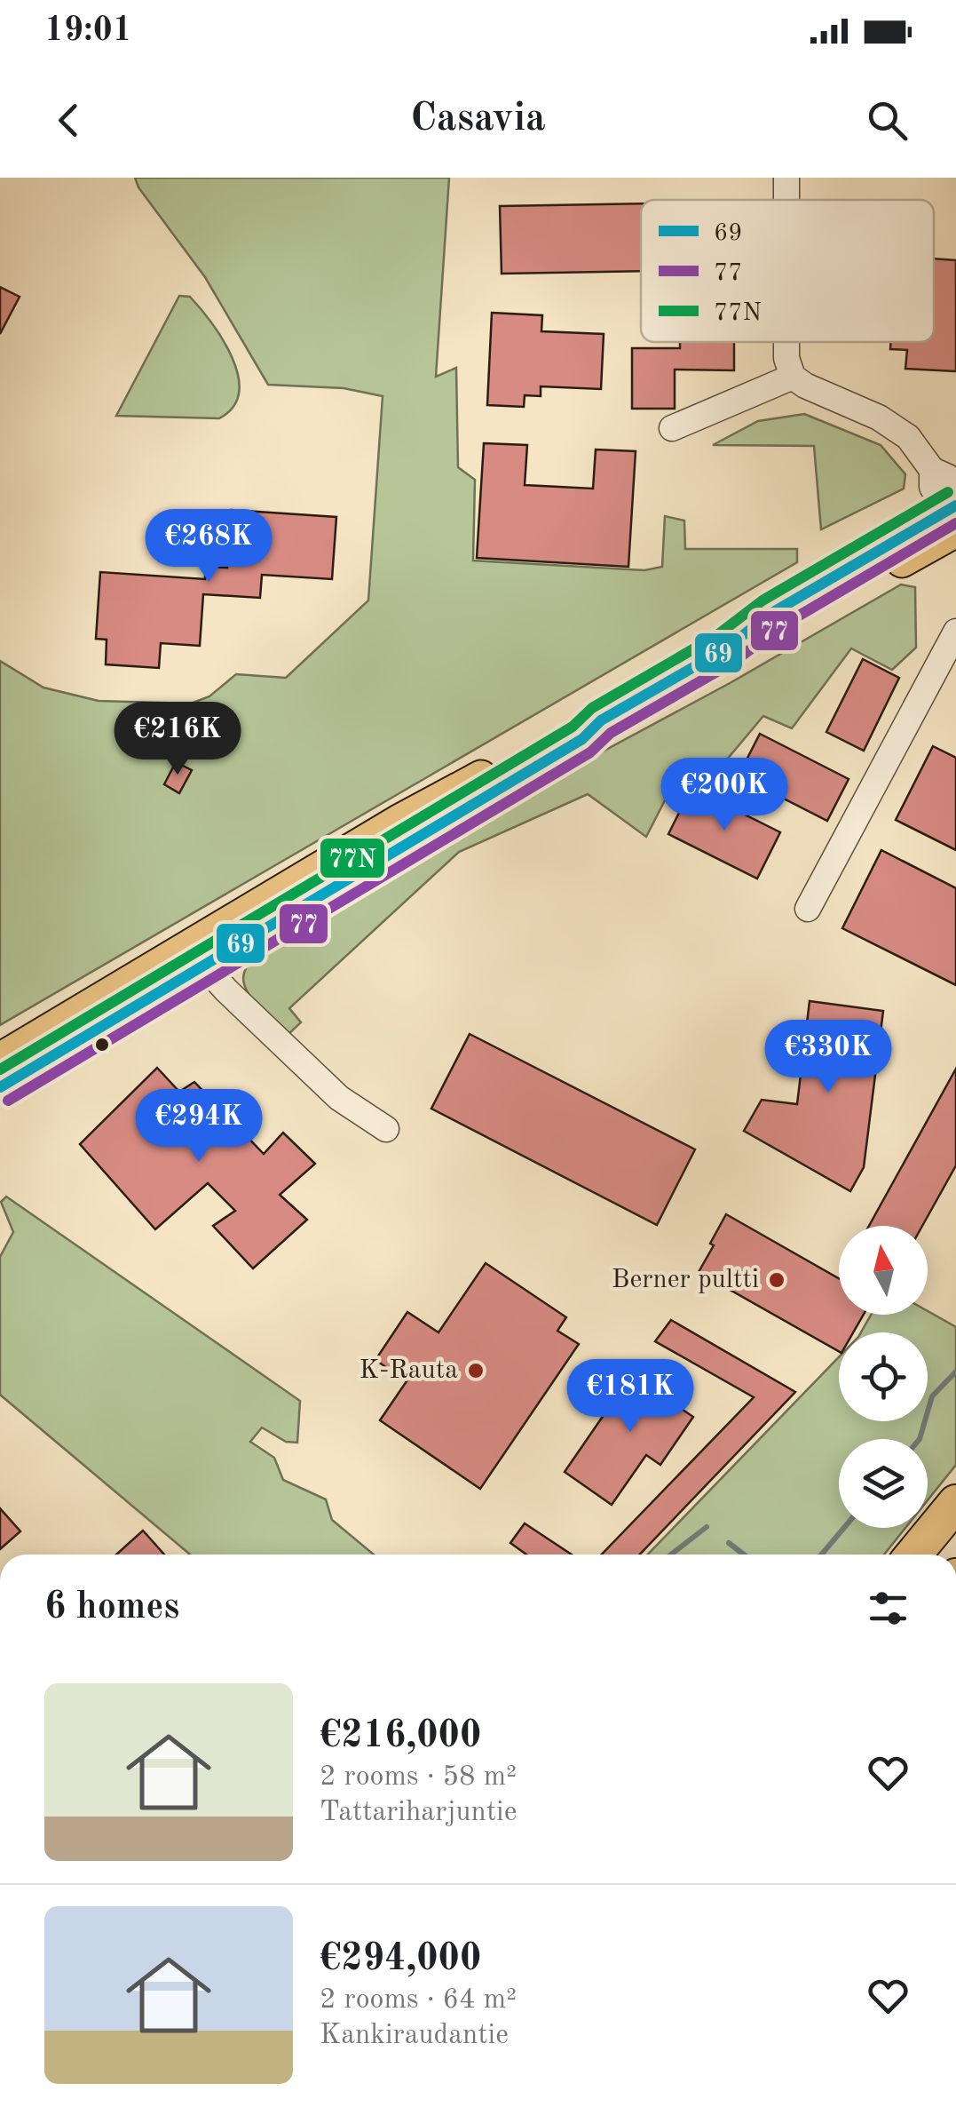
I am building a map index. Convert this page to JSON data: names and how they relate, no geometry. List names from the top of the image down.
{
  "places": ["Berner pultti", "K-Rauta"],
  "lines": ["transit line 77N", "transit line 69", "transit line 77"],
  "legend": ["69", "77", "77N"],
  "north": "top",
  "page": {
    "status": "19:01",
    "header": "Casavia",
    "price": [
      "€268K",
      "€216K",
      "€200K",
      "€330K",
      "€294K",
      "€181K"
    ],
    "heading": "6 homes",
    "list": [
      {
        "name": "€216,000",
        "note": "2 rooms · 58 m² · Tattariharjuntie"
      },
      {
        "name": "€294,000",
        "note": "2 rooms · 64 m² · Kankiraudantie"
      }
    ]
  }
}
